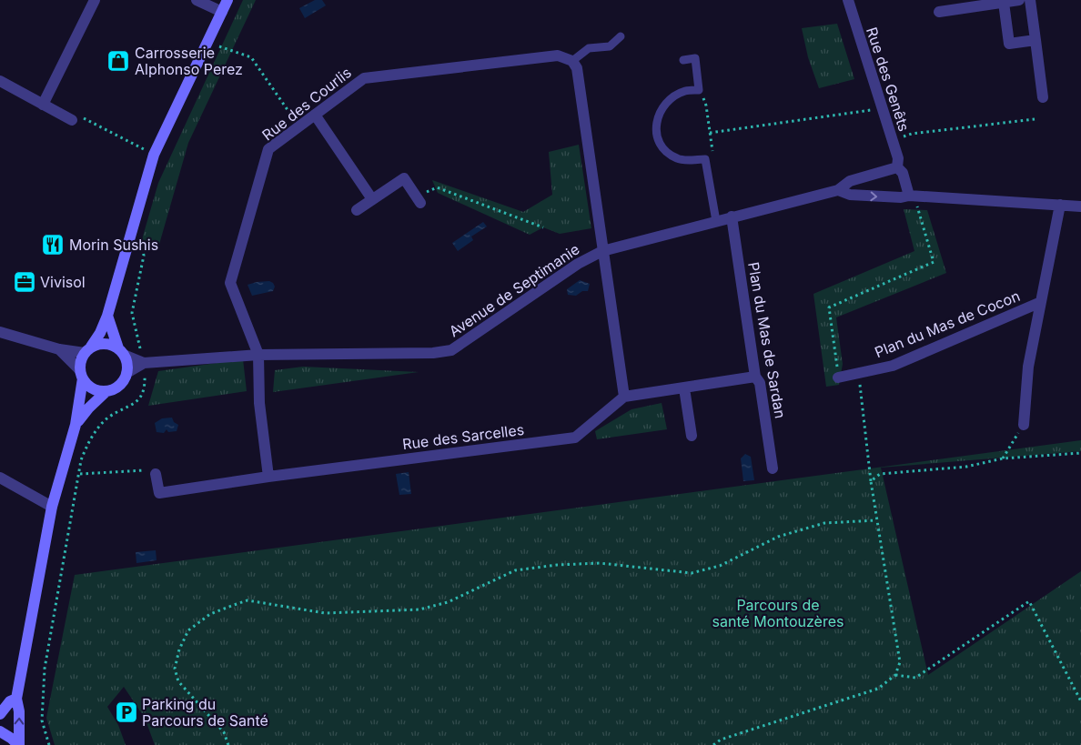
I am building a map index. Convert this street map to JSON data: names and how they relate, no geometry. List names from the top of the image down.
{
  "streets": {
    "street": [
      "Rue des Genêts",
      "Rue des Courlis",
      "Avenue de Septimanie",
      "Plan du Mas de Cocon",
      "Plan du Mas de Sardan",
      "Rue des Sarcelles"
    ]
  },
  "crossings": [
    ["Rue des Genêts", "Avenue de Septimanie"],
    ["Rue des Courlis", "Avenue de Septimanie"],
    ["Avenue de Septimanie", "Plan du Mas de Cocon"],
    ["Avenue de Septimanie", "Plan du Mas de Sardan"]
  ],
  "parks": ["Parcours de santé Montouzères"],
  "places": {
    "shop": ["Carrosserie Alphonso Perez"],
    "restaurant": ["Morin Sushis"],
    "office": ["Vivisol"],
    "parking": ["Parking du Parcours de Santé"]
  }
}
